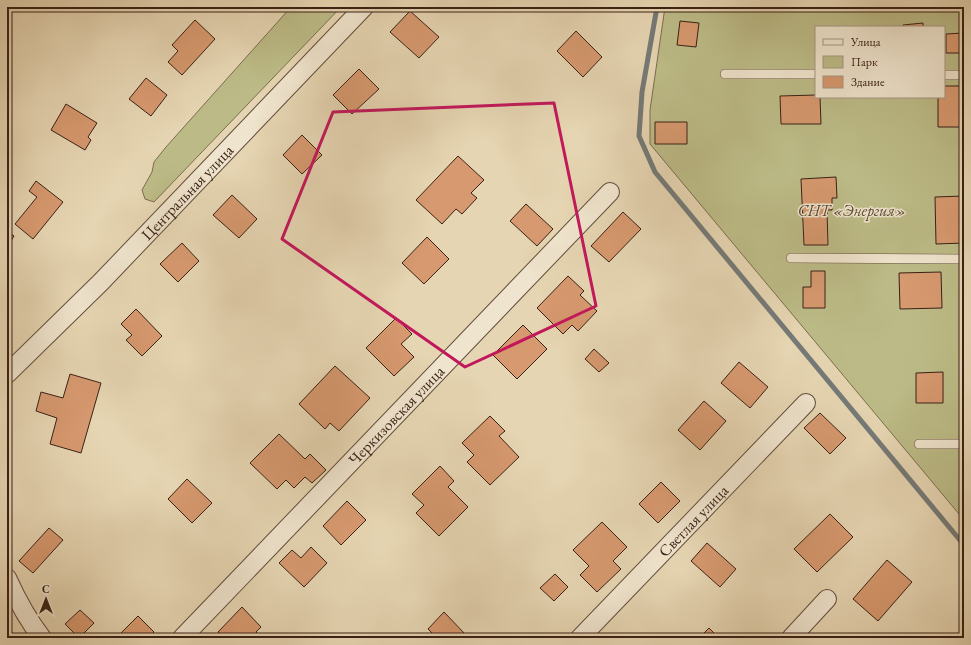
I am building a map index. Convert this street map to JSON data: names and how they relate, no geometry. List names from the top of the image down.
{
  "streets": {
    "street": ["Центральная улица", "Черкизовская улица", "Светлая улица"]
  },
  "parks": ["СНТ «Энергия»"],
  "legend": ["Улица", "Парк", "Здание"],
  "north": "top"
}
